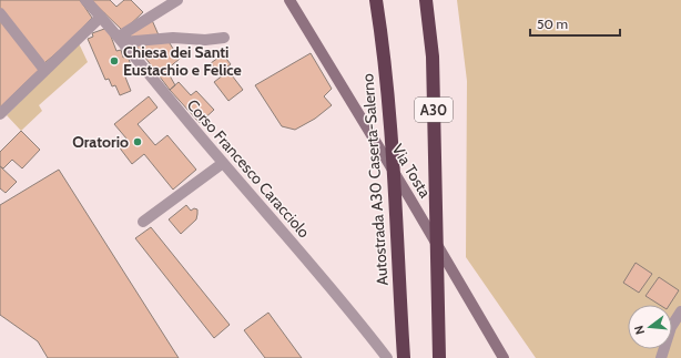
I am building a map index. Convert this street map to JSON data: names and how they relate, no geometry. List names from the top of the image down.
{
  "streets": {
    "highway": ["A30", "Autostrada A30 Caserta-Salerno"],
    "main road": ["Via Tosta"],
    "street": ["Corso Francesco Caracciolo"]
  },
  "places": ["Chiesa dei Santi Eustachio e Felice", "Oratorio"],
  "scale_bar": "50 m",
  "north": "left"
}
